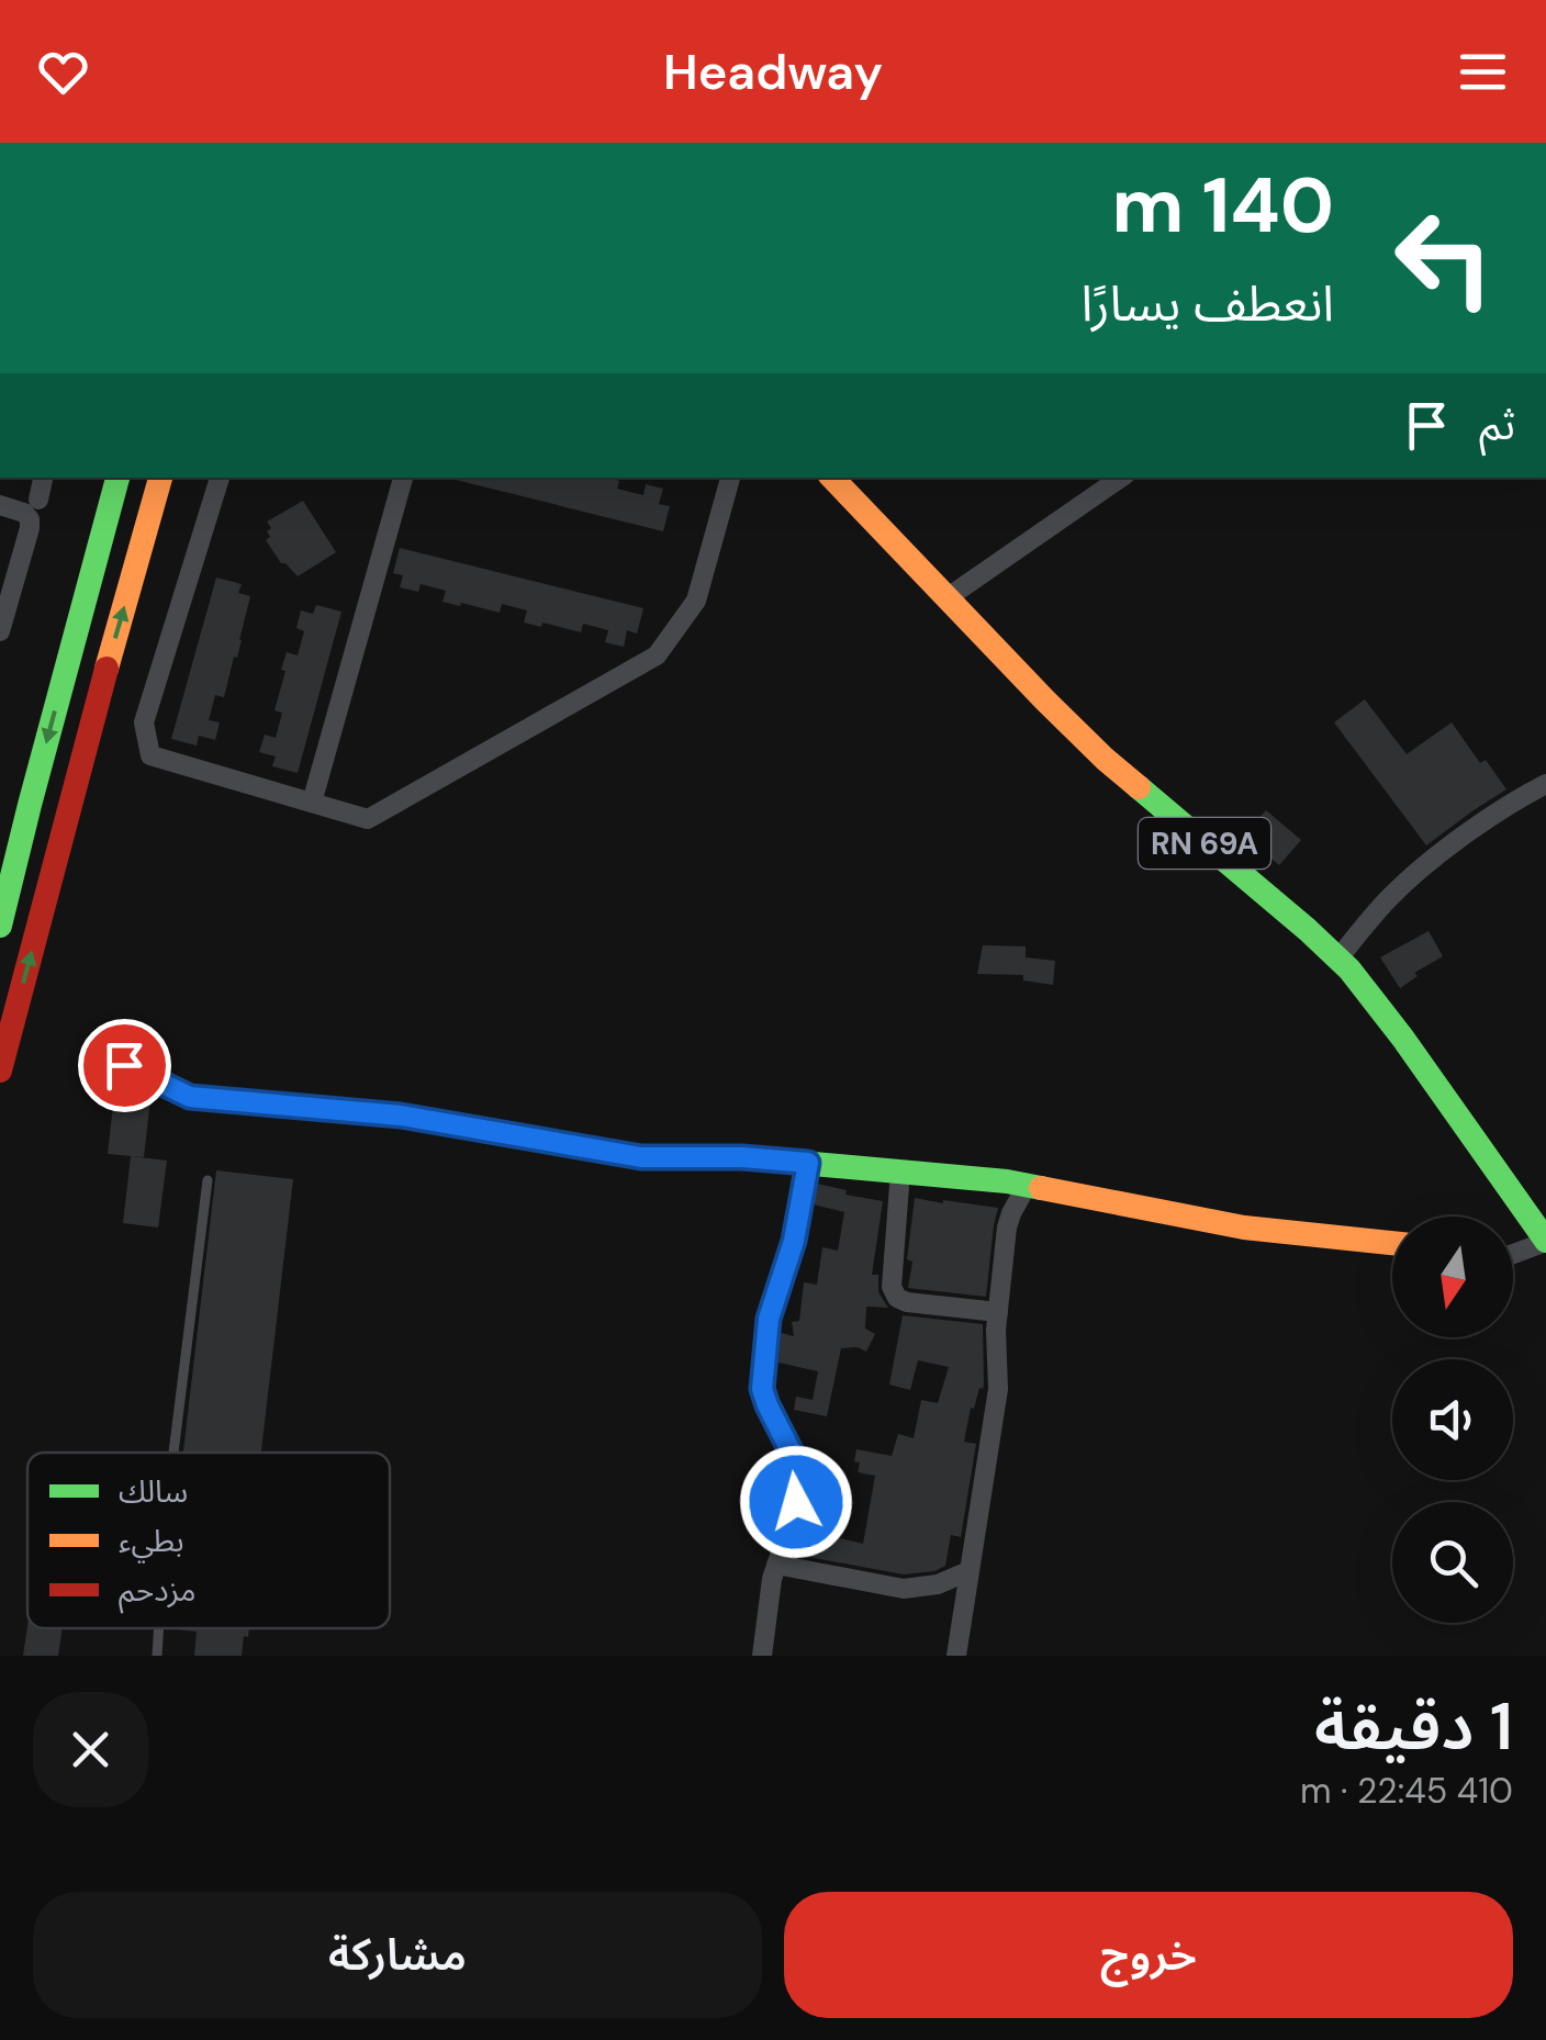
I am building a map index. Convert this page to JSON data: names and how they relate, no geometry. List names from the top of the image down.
{
  "streets": {
    "main road": ["RN 69A"]
  },
  "legend": ["سالك", "بطيء", "مزدحم"],
  "north": "bottom",
  "page": {
    "header": "Headway",
    "turn": ["140 m", "انعطف يسارًا"],
    "then": "ثم",
    "heading": ["1 دقيقة", "410 m · 22:45"],
    "buttons": ["خروج", "مشاركة"]
  }
}
